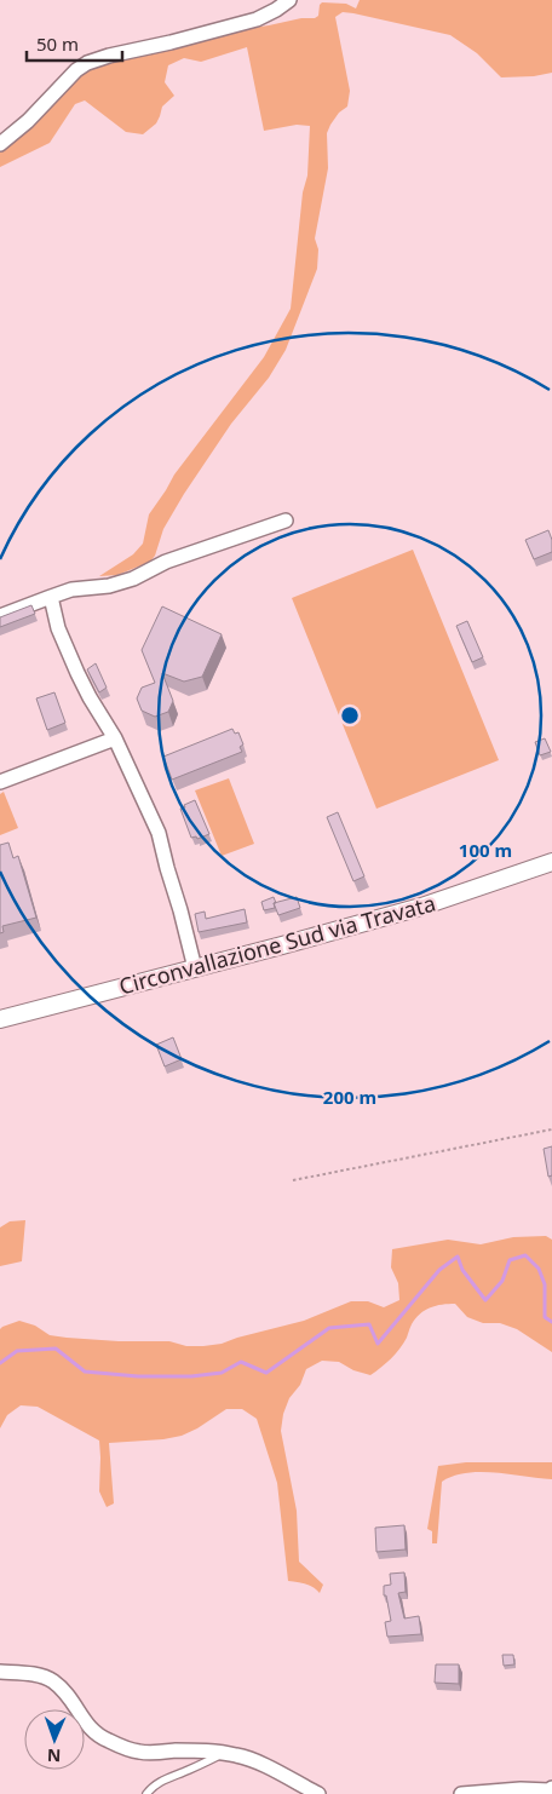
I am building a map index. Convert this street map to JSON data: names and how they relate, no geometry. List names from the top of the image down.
{
  "streets": {
    "street": ["Circonvallazione Sud via Travata"]
  },
  "scale_bar": "50 m",
  "north": "bottom",
  "rings": ["100 m", "200 m"]
}
